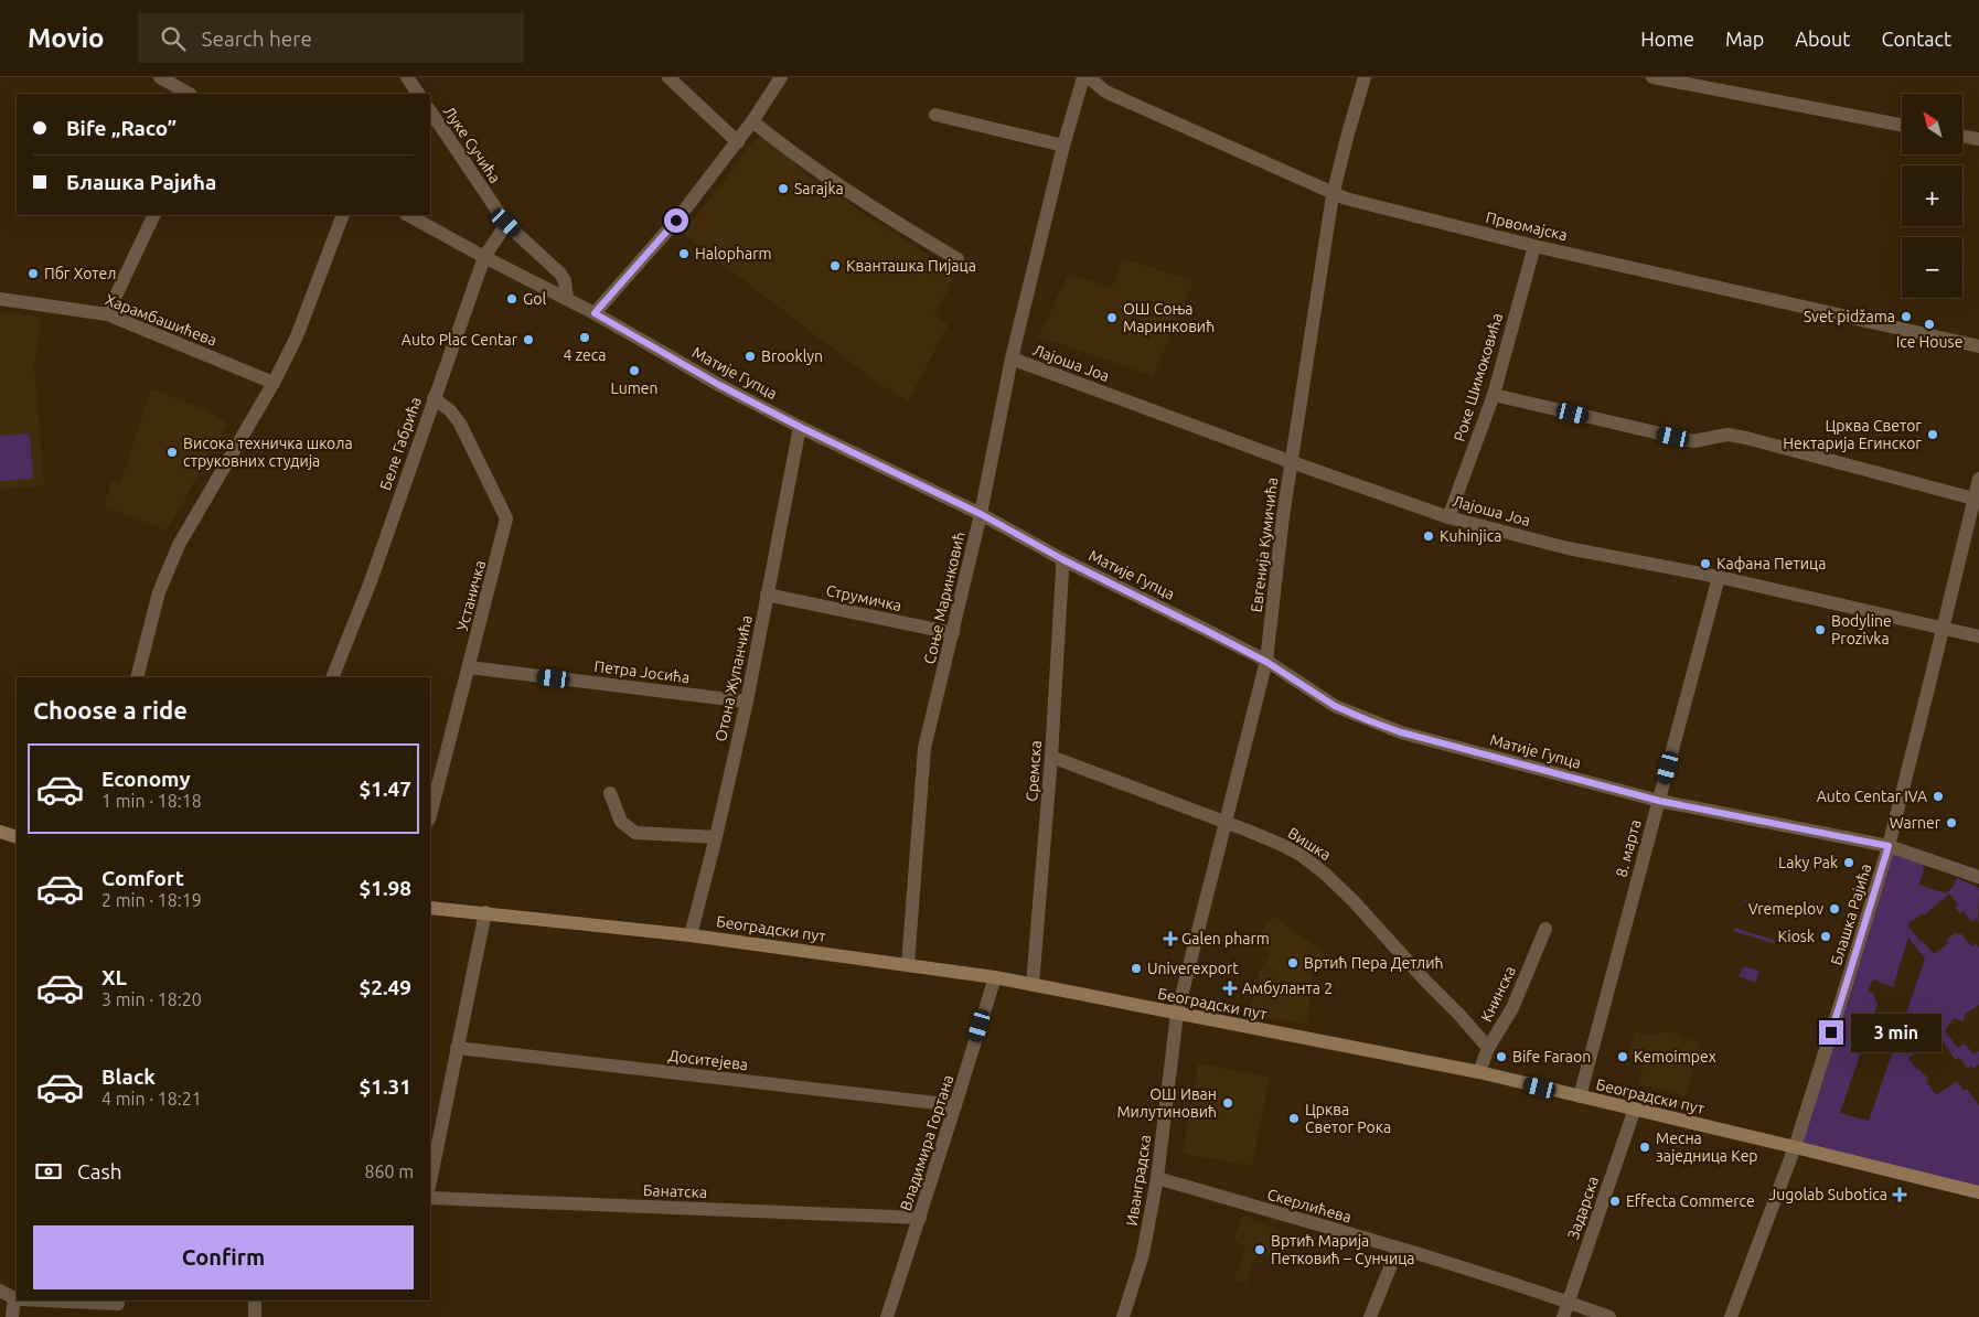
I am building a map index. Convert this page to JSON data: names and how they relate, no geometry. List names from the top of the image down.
{
  "streets": {
    "main road": ["Београдски пут"],
    "street": [
      "Луке Сучића",
      "Првомајска",
      "Харамбашићева",
      "Лајоша Јоа",
      "Матије Гупца",
      "Роке Шимоковића",
      "Беле Габрића",
      "Евгенија Кумичића",
      "Устаничка",
      "Струмичка",
      "Соње Маринковић",
      "Петра Јосића",
      "Отона Жупанчића",
      "Сремска",
      "Вишка",
      "8. марта",
      "Блашка Рајића",
      "Книнска",
      "Доситејева",
      "Владимира Гортана",
      "Иванградска",
      "Банатска",
      "Скерлићева",
      "Задарска"
    ]
  },
  "crossings": [
    ["Луке Сучића", "Матије Гупца"],
    ["Луке Сучића", "Беле Габрића"],
    ["Првомајска", "Роке Шимоковића"],
    ["Првомајска", "Евгенија Кумичића"],
    ["Лајоша Јоа", "Роке Шимоковића"],
    ["Лајоша Јоа", "Евгенија Кумичића"],
    ["Лајоша Јоа", "Соње Маринковић"],
    ["Лајоша Јоа", "8. марта"],
    ["Лајоша Јоа", "Блашка Рајића"],
    ["Матије Гупца", "Беле Габрића"],
    ["Матије Гупца", "Евгенија Кумичића"],
    ["Матије Гупца", "Соње Маринковић"],
    ["Матије Гупца", "Отона Жупанчића"],
    ["Матије Гупца", "Сремска"],
    ["Матије Гупца", "8. марта"],
    ["Матије Гупца", "Блашка Рајића"],
    ["Беле Габрића", "Устаничка"],
    ["Евгенија Кумичића", "Вишка"],
    ["Евгенија Кумичића", "Београдски пут"],
    ["Евгенија Кумичића", "Иванградска"],
    ["Устаничка", "Петра Јосића"],
    ["Струмичка", "Соње Маринковић"],
    ["Струмичка", "Отона Жупанчића"],
    ["Соње Маринковић", "Београдски пут"],
    ["Петра Јосића", "Отона Жупанчића"],
    ["Отона Жупанчића", "Београдски пут"],
    ["Сремска", "Вишка"],
    ["Сремска", "Београдски пут"],
    ["Вишка", "Книнска"],
    ["8. марта", "Београдски пут"],
    ["Блашка Рајића", "Београдски пут"],
    ["Београдски пут", "Книнска"],
    ["Београдски пут", "Владимира Гортана"],
    ["Београдски пут", "Иванградска"],
    ["Београдски пут", "Задарска"],
    ["Доситејева", "Владимира Гортана"],
    ["Владимира Гортана", "Банатска"],
    ["Иванградска", "Скерлићева"],
    ["Скерлићева", "Задарска"]
  ],
  "places": {
    "other": [
      "Sarajka",
      "Halopharm",
      "Кванташка Пијаца",
      "Пбг Хотел",
      "Gol",
      "Svet pidžama",
      "ОШ Соња Маринковић",
      "Ice House",
      "4 zeca",
      "Auto Plac Centar",
      "Brooklyn",
      "Lumen",
      "Црква Светог Нектарија Егинског",
      "Висока техничка школа струковних студија",
      "Kuhinjica",
      "Кафана Петица",
      "Bodyline Prozivka",
      "Auto Centar IVA",
      "Warner",
      "Laky Pak",
      "Vremeplov",
      "Kiosk",
      "Вртић Пера Детлић",
      "Univerexport",
      "Bife Faraon",
      "Kemoimpex",
      "ОШ Иван Милутиновић",
      "Црква Светог Рока",
      "Месна заједница Кер",
      "Effecta Commerce",
      "Вртић Марија Петковић – Сунчица"
    ],
    "health": ["Galen pharm", "Амбуланта 2", "Jugolab Subotica"]
  },
  "north": "top left",
  "page": {
    "header": "Movio",
    "search": "Search here",
    "nav": [
      "Home",
      "Map",
      "About",
      "Contact"
    ],
    "map_buttons": ["+", "−"],
    "banner": ["Bife „Raco”", "Блашка Рајића"],
    "heading": "Choose a ride",
    "list": [
      {
        "name": "Economy",
        "note": "1 min · 18:18",
        "value": "$1.47"
      },
      {
        "name": "Comfort",
        "note": "2 min · 18:19",
        "value": "$1.98"
      },
      {
        "name": "XL",
        "note": "3 min · 18:20",
        "value": "$2.49"
      },
      {
        "name": "Black",
        "note": "4 min · 18:21",
        "value": "$1.31"
      }
    ],
    "bubble": "3 min",
    "pay": ["Cash", "860 m"],
    "buttons": "Confirm"
  }
}
